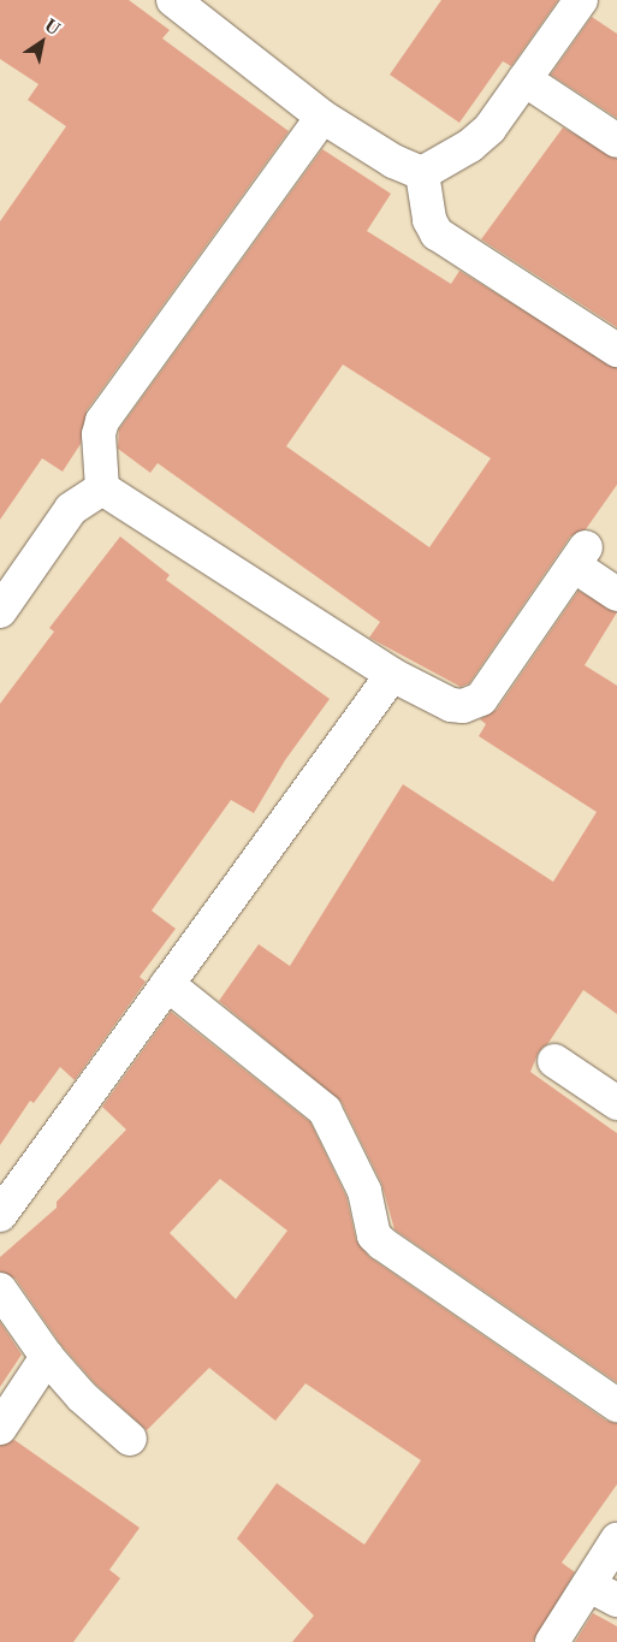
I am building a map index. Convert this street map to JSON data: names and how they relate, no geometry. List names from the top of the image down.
{
  "north": "top right"
}
